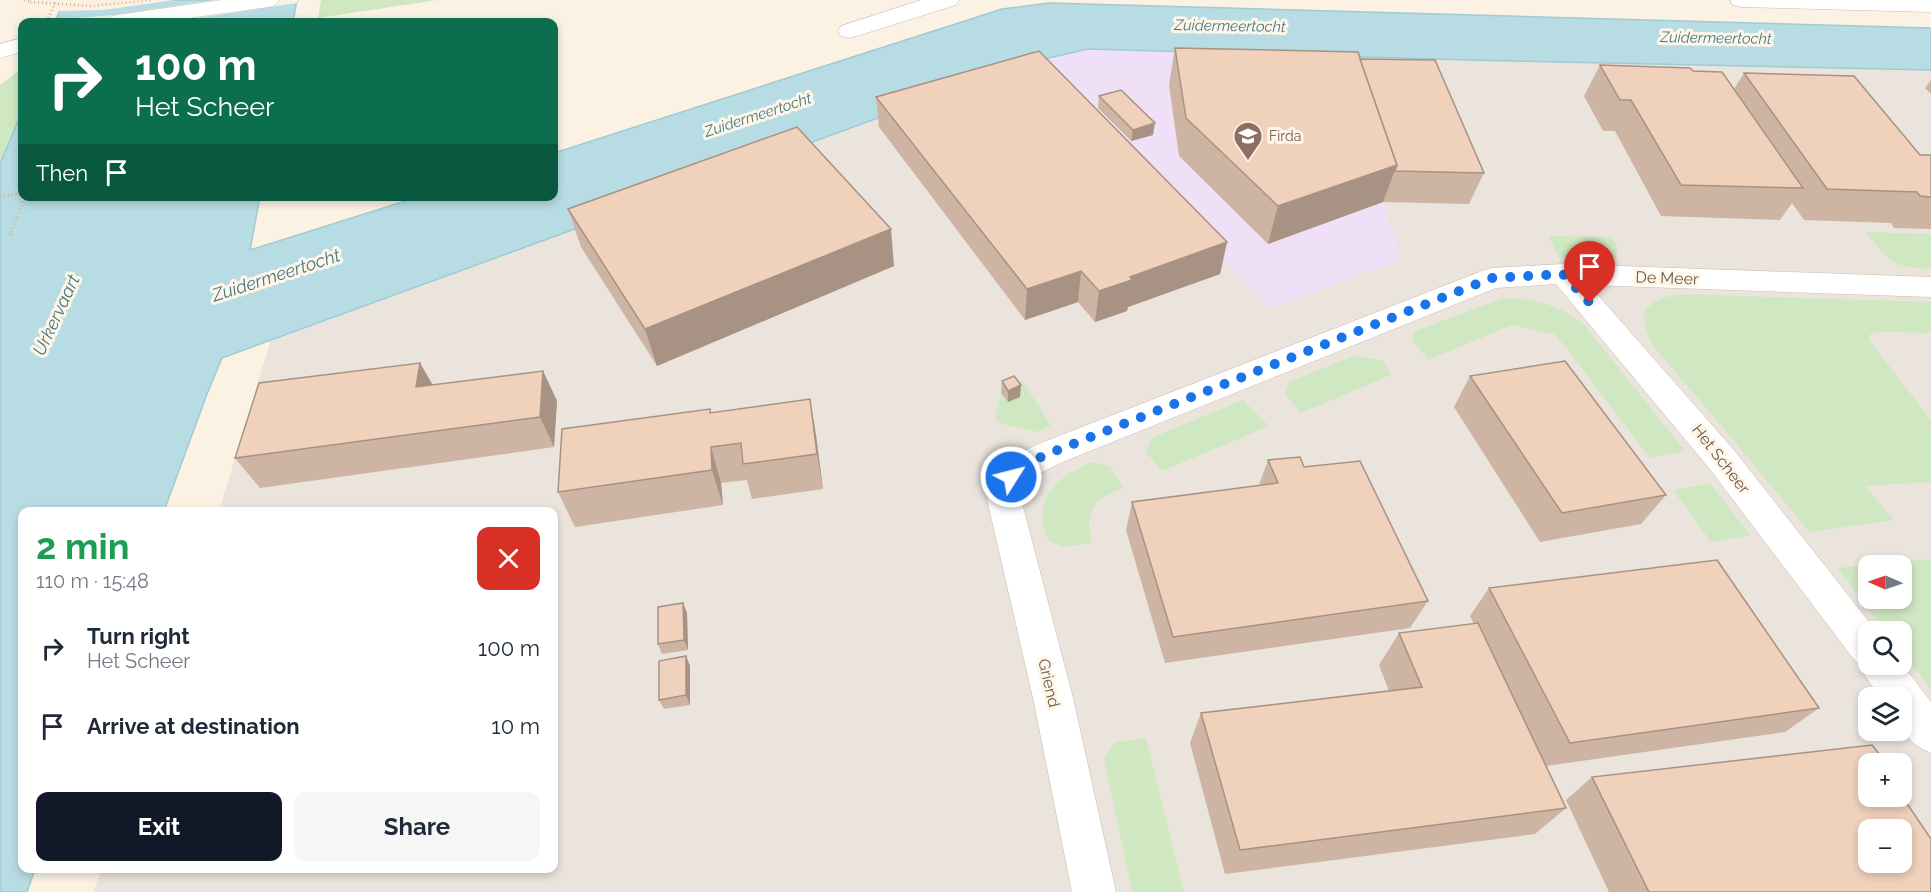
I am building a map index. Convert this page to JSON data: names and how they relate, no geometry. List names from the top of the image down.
{
  "streets": {
    "street": ["De Meer", "Het Scheer", "Griend"]
  },
  "crossings": [
    ["De Meer", "Het Scheer"],
    ["De Meer", "Griend"]
  ],
  "water": ["Zuidermeertocht", "Urkervaart"],
  "places": {
    "school or university": ["Firda"]
  },
  "north": "left",
  "page": {
    "turn": ["100 m", "Het Scheer"],
    "then": "Then",
    "heading": ["2 min", "110 m · 15:48"],
    "map_buttons": ["+", "−"],
    "list": [
      {
        "name": "Turn right",
        "note": "Het Scheer",
        "value": "100 m"
      },
      {
        "name": "Arrive at destination",
        "value": "10 m"
      }
    ],
    "buttons": ["Exit", "Share"]
  }
}
